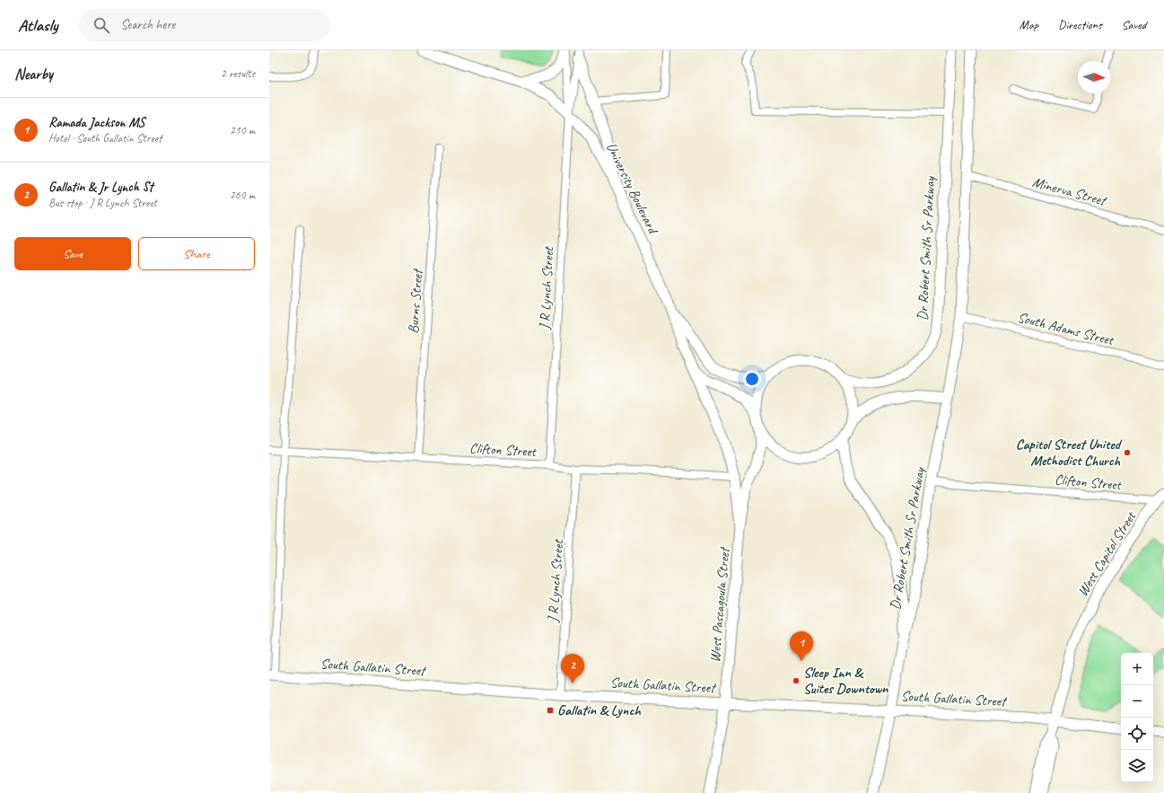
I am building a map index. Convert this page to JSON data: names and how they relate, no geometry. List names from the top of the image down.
{
  "streets": {
    "main road": [
      "University Boulevard",
      "Dr Robert Smith Sr Parkway",
      "West Capitol Street",
      "West Pascagoula Street",
      "South Gallatin Street"
    ],
    "street": [
      "Minerva Street",
      "J R Lynch Street",
      "Burns Street",
      "South Adams Street",
      "Clifton Street"
    ]
  },
  "crossings": [
    ["University Boulevard", "Dr Robert Smith Sr Parkway"],
    ["University Boulevard", "J R Lynch Street"],
    ["University Boulevard", "West Pascagoula Street"],
    ["Minerva Street", "Dr Robert Smith Sr Parkway"],
    ["Dr Robert Smith Sr Parkway", "South Adams Street"],
    ["Dr Robert Smith Sr Parkway", "Clifton Street"],
    ["Dr Robert Smith Sr Parkway", "West Pascagoula Street"],
    ["J R Lynch Street", "Clifton Street"],
    ["J R Lynch Street", "South Gallatin Street"],
    ["Burns Street", "Clifton Street"],
    ["Clifton Street", "West Capitol Street"],
    ["Clifton Street", "West Pascagoula Street"],
    ["West Capitol Street", "South Gallatin Street"],
    ["West Pascagoula Street", "South Gallatin Street"]
  ],
  "places": {
    "other": ["Capitol Street United Methodist Church", "Sleep Inn & Suites Downtown"],
    "transit": ["Gallatin & Lynch"]
  },
  "north": "right",
  "page": {
    "header": "Atlasly",
    "search": "Search here",
    "nav": ["Map", "Directions", "Saved"],
    "heading": ["Nearby", "2 results"],
    "list": [
      {
        "mark": "1",
        "name": "Ramada Jackson MS",
        "note": "Hotel · South Gallatin Street",
        "value": "210 m"
      },
      {
        "mark": "2",
        "name": "Gallatin & Jr Lynch St",
        "note": "Bus stop · J R Lynch Street",
        "value": "260 m"
      }
    ],
    "buttons": ["Save", "Share"],
    "pins": ["1", "2"],
    "map_buttons": ["+", "−"]
  }
}
